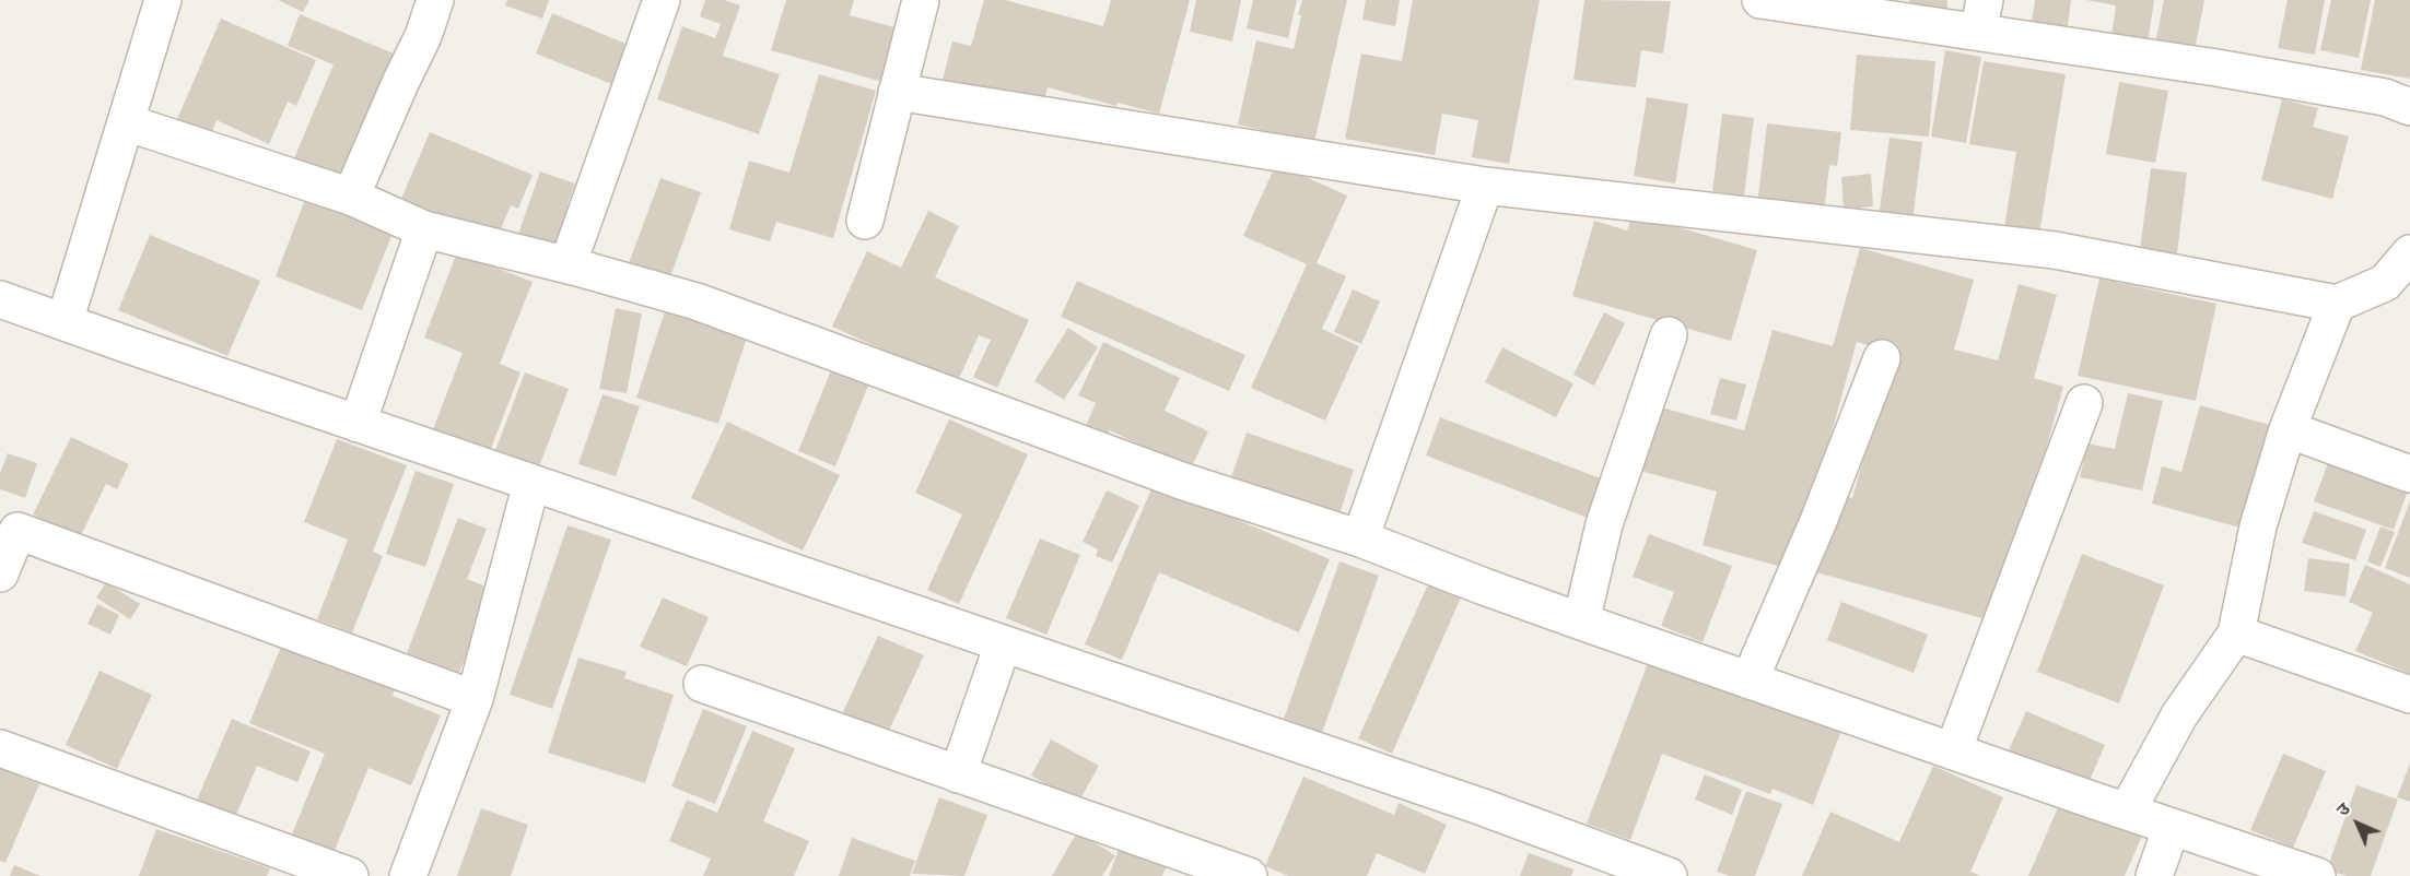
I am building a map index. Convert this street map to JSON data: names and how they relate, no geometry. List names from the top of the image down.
{
  "north": "top left"
}
